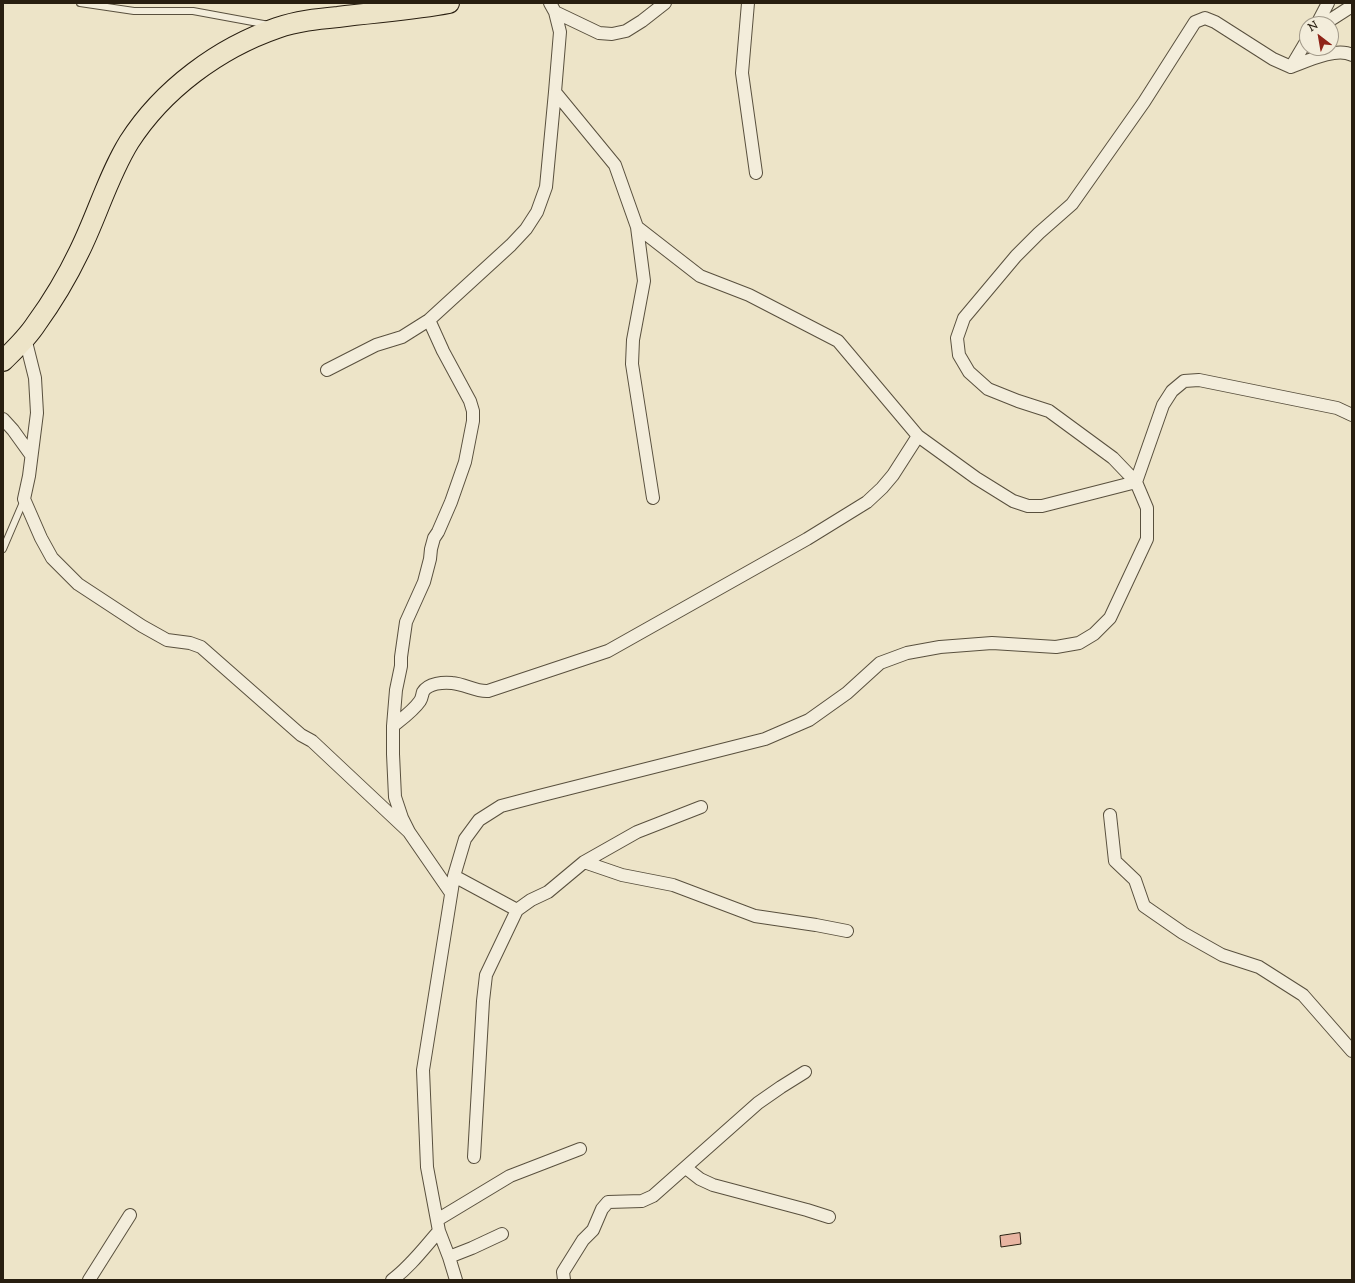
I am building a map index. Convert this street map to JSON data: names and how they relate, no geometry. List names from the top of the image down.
{
  "north": "top left"
}
